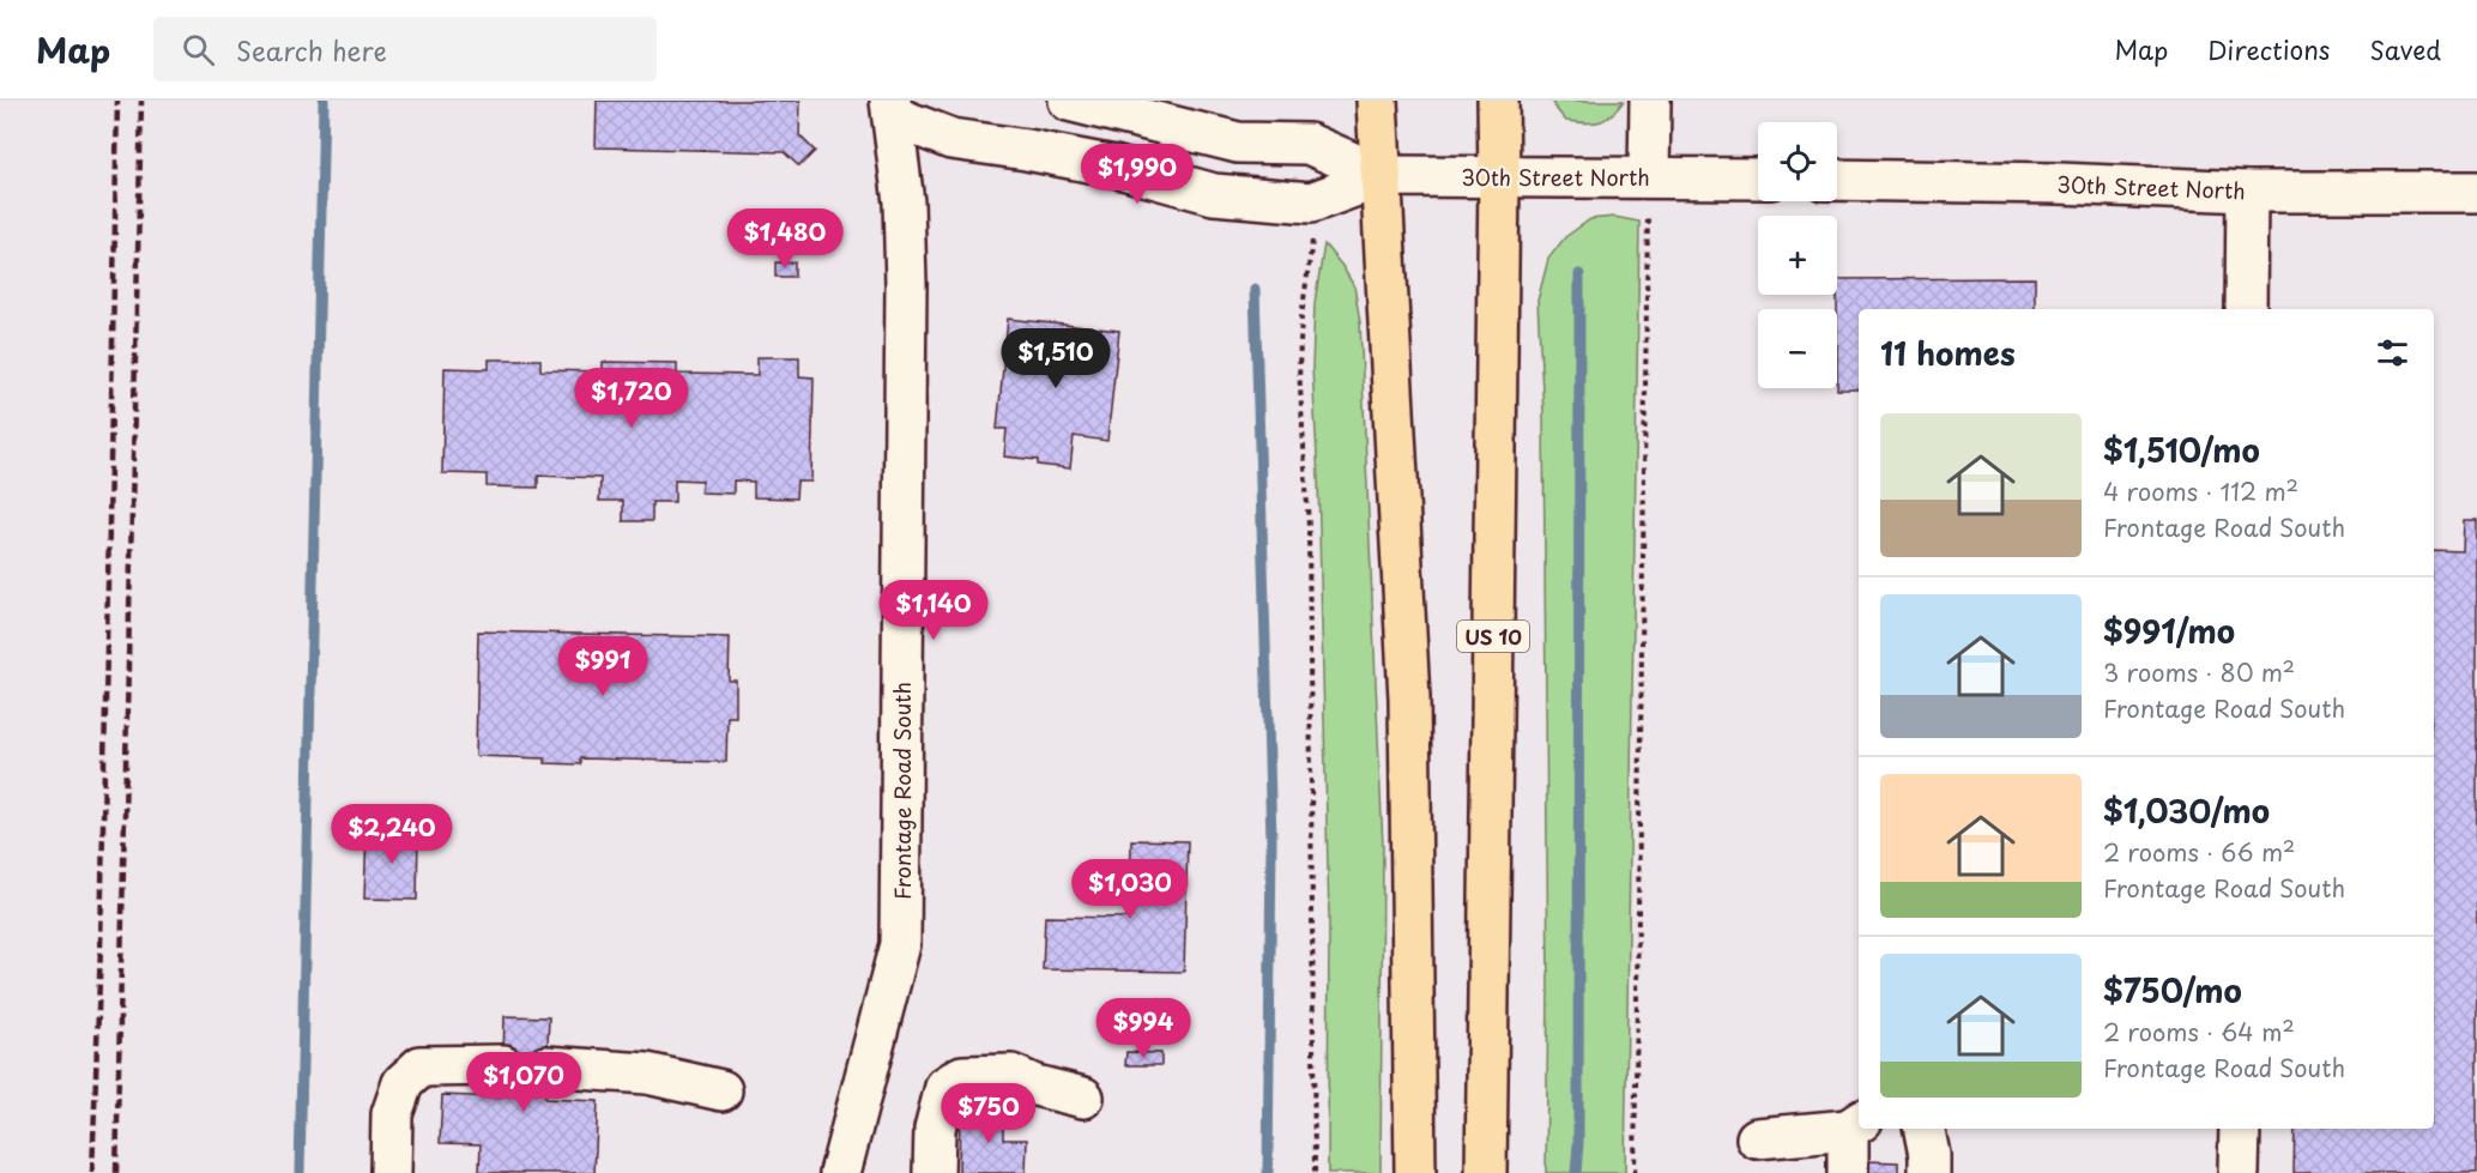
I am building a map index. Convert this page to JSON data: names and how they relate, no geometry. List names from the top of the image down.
{
  "streets": {
    "main road": ["US 10"],
    "street": ["30th Street North", "Frontage Road South"]
  },
  "crossings": [
    ["30th Street North", "US 10"],
    ["30th Street North", "Frontage Road South"]
  ],
  "page": {
    "header": "Map",
    "search": "Search here",
    "nav": ["Map", "Directions", "Saved"],
    "map_buttons": ["+", "−"],
    "price": [
      "$1,990",
      "$1,480",
      "$1,510",
      "$1,720",
      "$1,140",
      "$991",
      "$2,240",
      "$1,030",
      "$994",
      "$1,070",
      "$750"
    ],
    "heading": "11 homes",
    "list": [
      {
        "name": "$1,510/mo",
        "note": "4 rooms · 112 m² · Frontage Road South"
      },
      {
        "name": "$991/mo",
        "note": "3 rooms · 80 m² · Frontage Road South"
      },
      {
        "name": "$1,030/mo",
        "note": "2 rooms · 66 m² · Frontage Road South"
      },
      {
        "name": "$750/mo",
        "note": "2 rooms · 64 m² · Frontage Road South"
      }
    ]
  }
}
